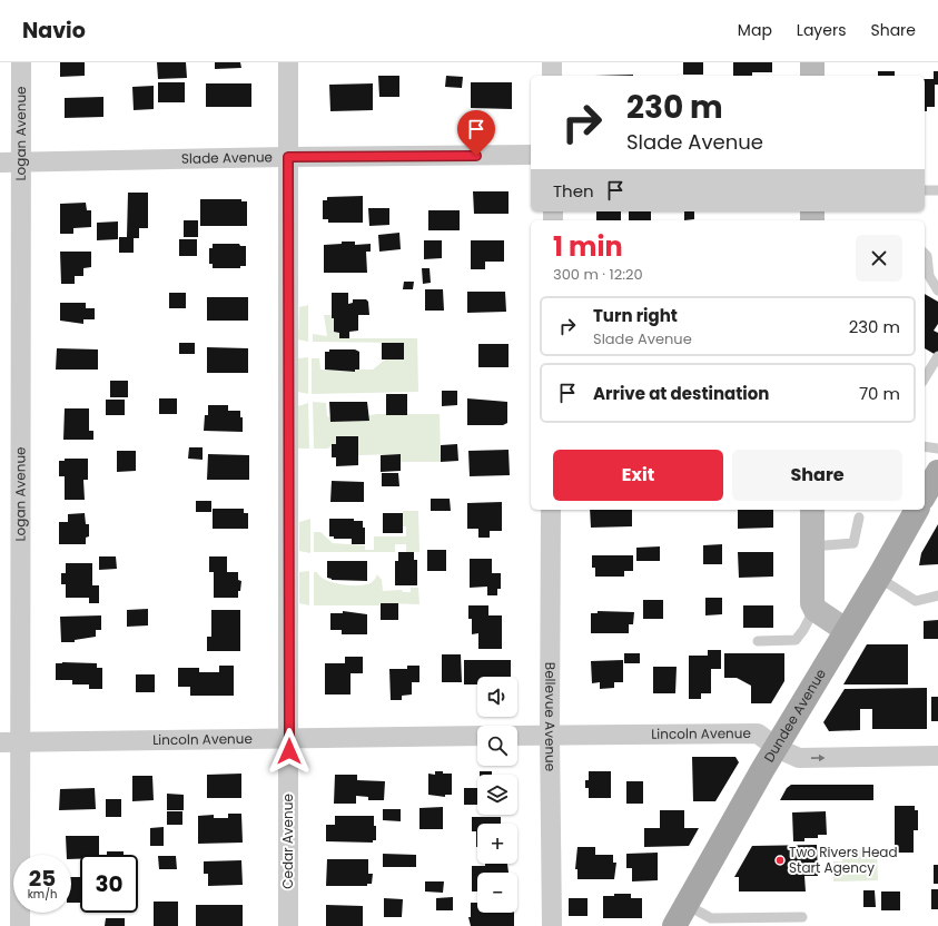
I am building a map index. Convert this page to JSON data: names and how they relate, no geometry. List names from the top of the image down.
{
  "streets": {
    "main road": ["Dundee Avenue"],
    "street": [
      "Logan Avenue",
      "Slade Avenue",
      "Bellevue Avenue",
      "Lincoln Avenue",
      "Cedar Avenue"
    ]
  },
  "crossings": [
    ["Logan Avenue", "Slade Avenue"],
    ["Logan Avenue", "Lincoln Avenue"],
    ["Slade Avenue", "Cedar Avenue"],
    ["Dundee Avenue", "Lincoln Avenue"],
    ["Bellevue Avenue", "Lincoln Avenue"],
    ["Lincoln Avenue", "Cedar Avenue"]
  ],
  "places": ["Two Rivers Head Start Agency"],
  "page": {
    "header": "Navio",
    "nav": ["Map", "Layers", "Share"],
    "turn": ["230 m", "Slade Avenue"],
    "then": "Then",
    "heading": ["1 min", "300 m · 12:20"],
    "list": [
      {
        "name": "Turn right",
        "note": "Slade Avenue",
        "value": "230 m"
      },
      {
        "name": "Arrive at destination",
        "value": "70 m"
      }
    ],
    "buttons": ["Exit", "Share"],
    "map_buttons": ["+", "−"],
    "speed": "25 km/h",
    "limit": "30"
  }
}
